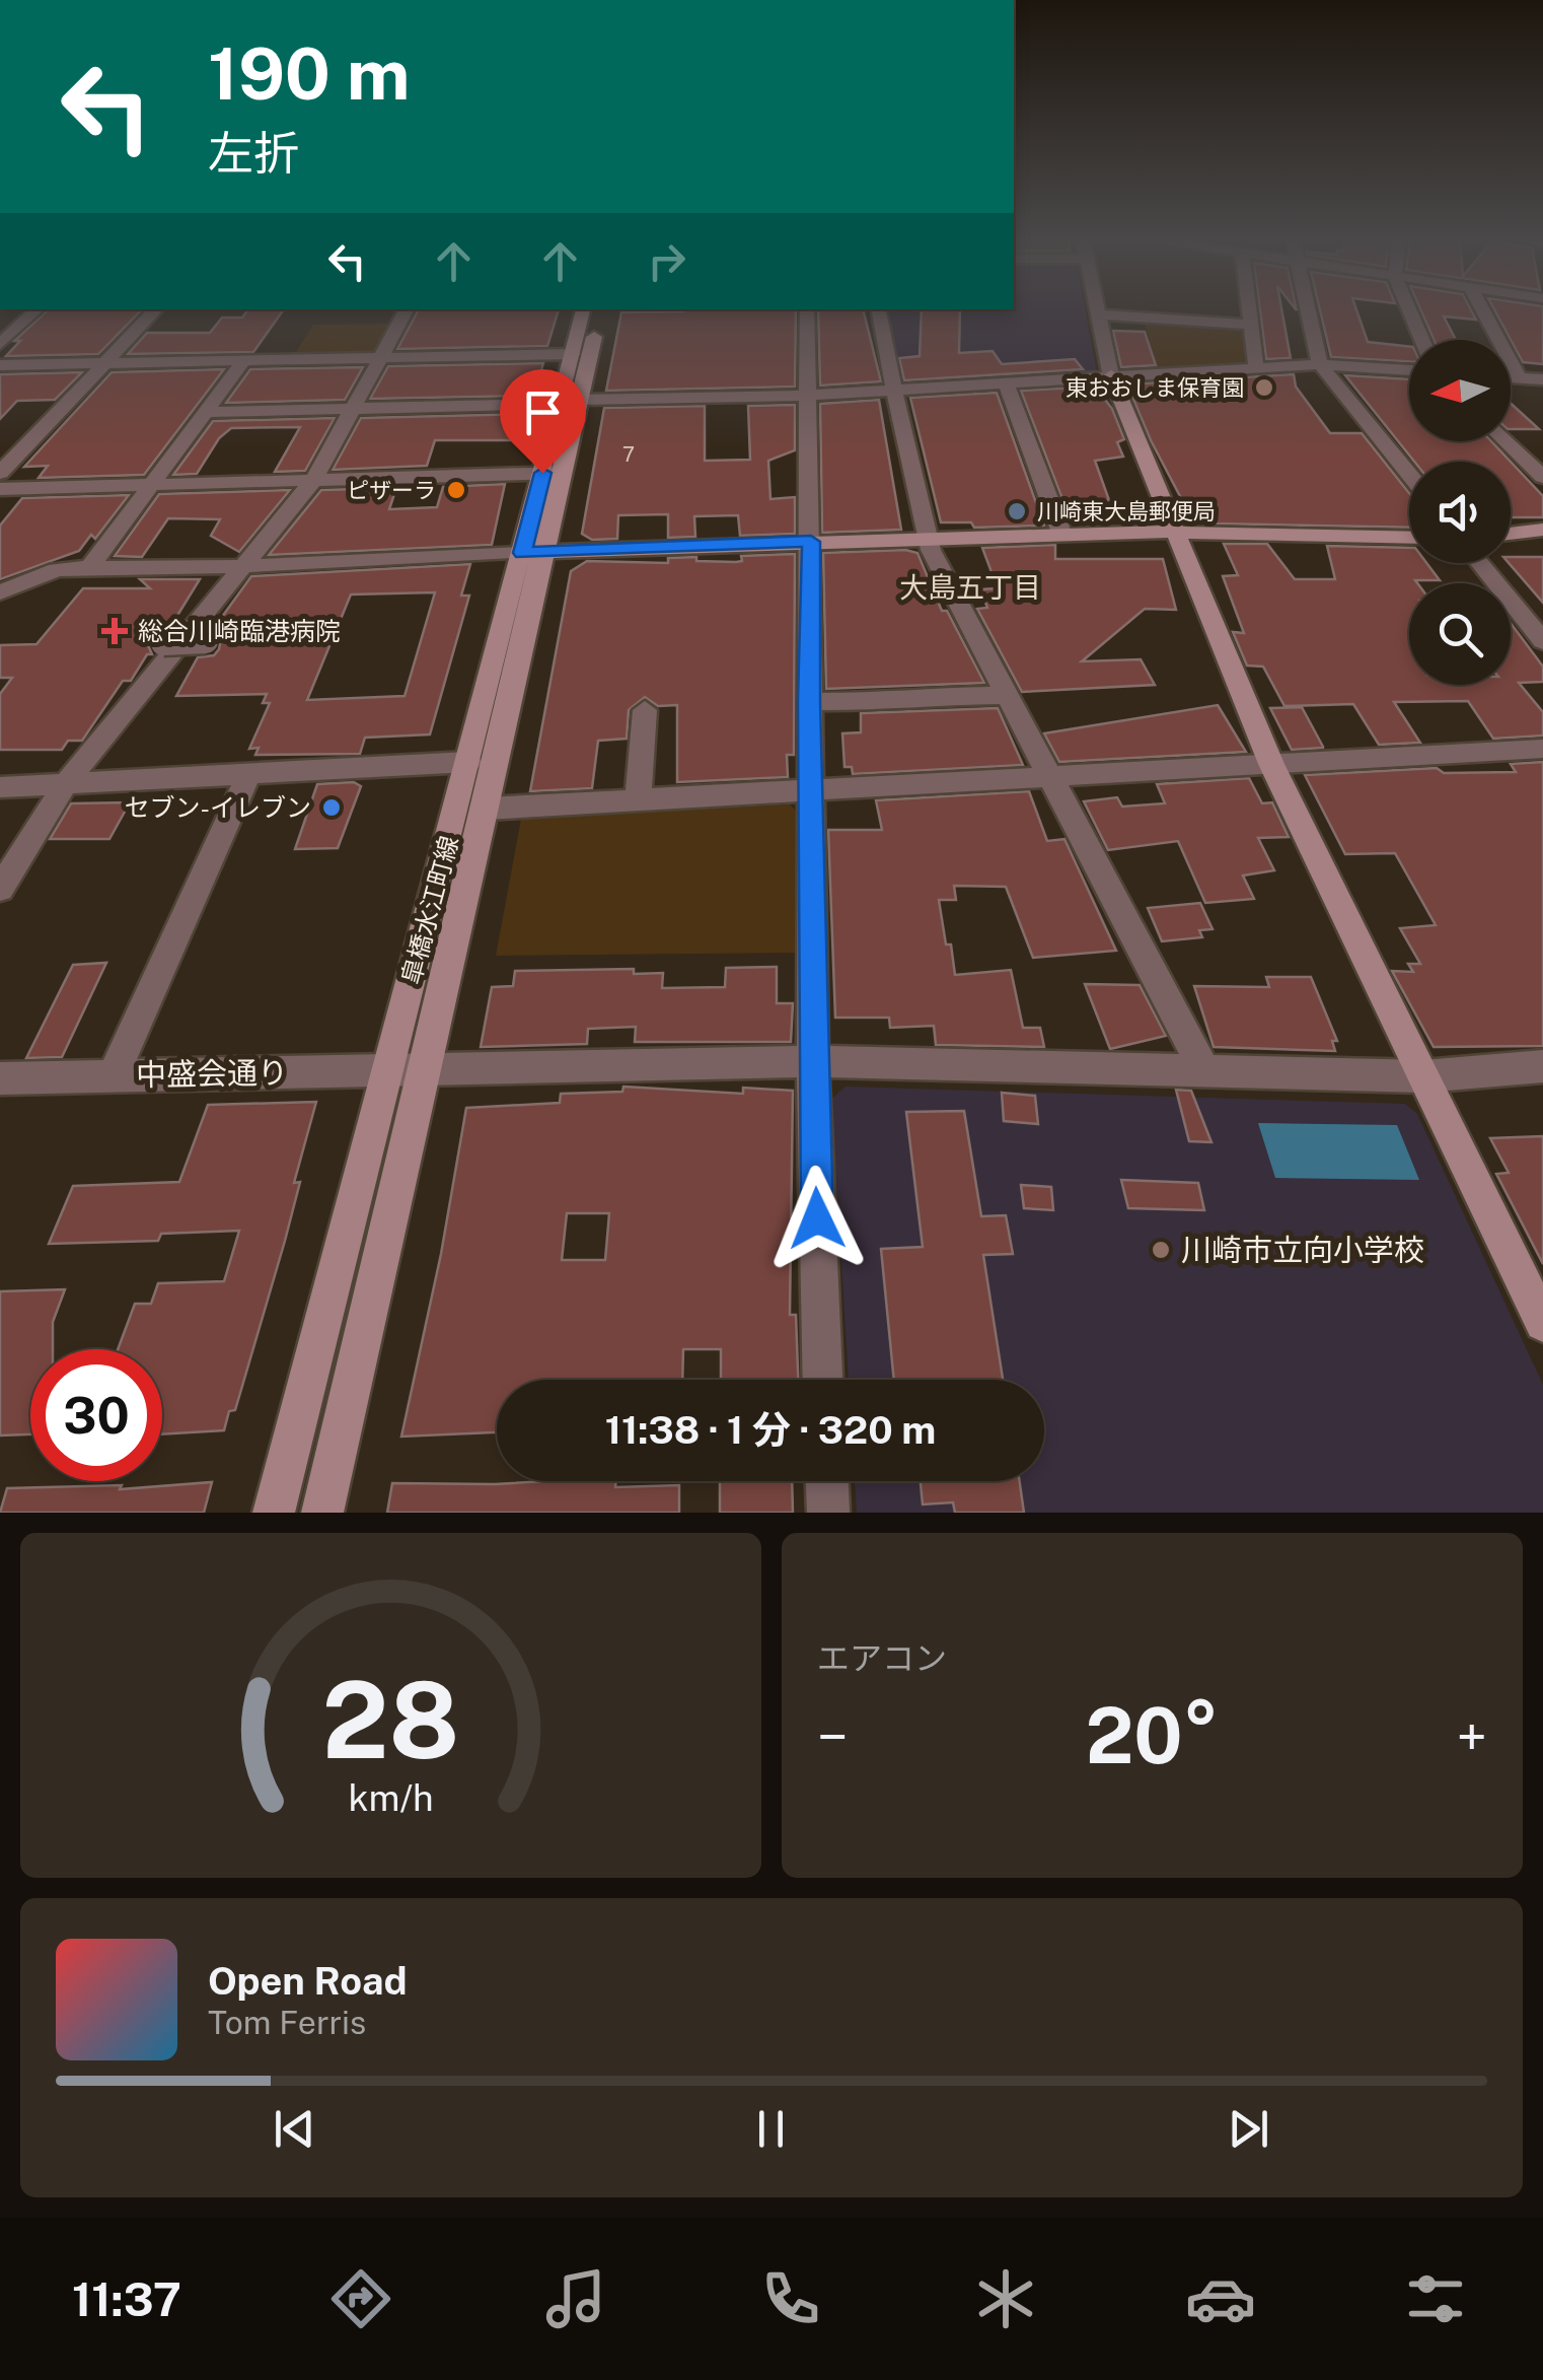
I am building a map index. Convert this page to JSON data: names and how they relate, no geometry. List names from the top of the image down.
{
  "streets": {
    "street": ["皐橋水江町線", "中盛会通り"]
  },
  "crossings": [
    ["皐橋水江町線", "中盛会通り"]
  ],
  "districts": ["大島五丁目"],
  "places": {
    "other": [
      "東おおしま保育園",
      "ピザーラ",
      "川崎東大島郵便局",
      "セブン-イレブン",
      "川崎市立向小学校"
    ],
    "health": ["総合川崎臨港病院"]
  },
  "house_numbers": ["7"],
  "north": "left",
  "page": {
    "turn": ["190 m", "左折"],
    "limit": "30",
    "trip": "11:38 · 1 分 · 320 m",
    "tile": "エアコン",
    "heat": ["−", "20°", "+"],
    "song": ["Open Road", "Tom Ferris"],
    "tabs": "11:37",
    "gauge": ["28", "km/h"]
  }
}
